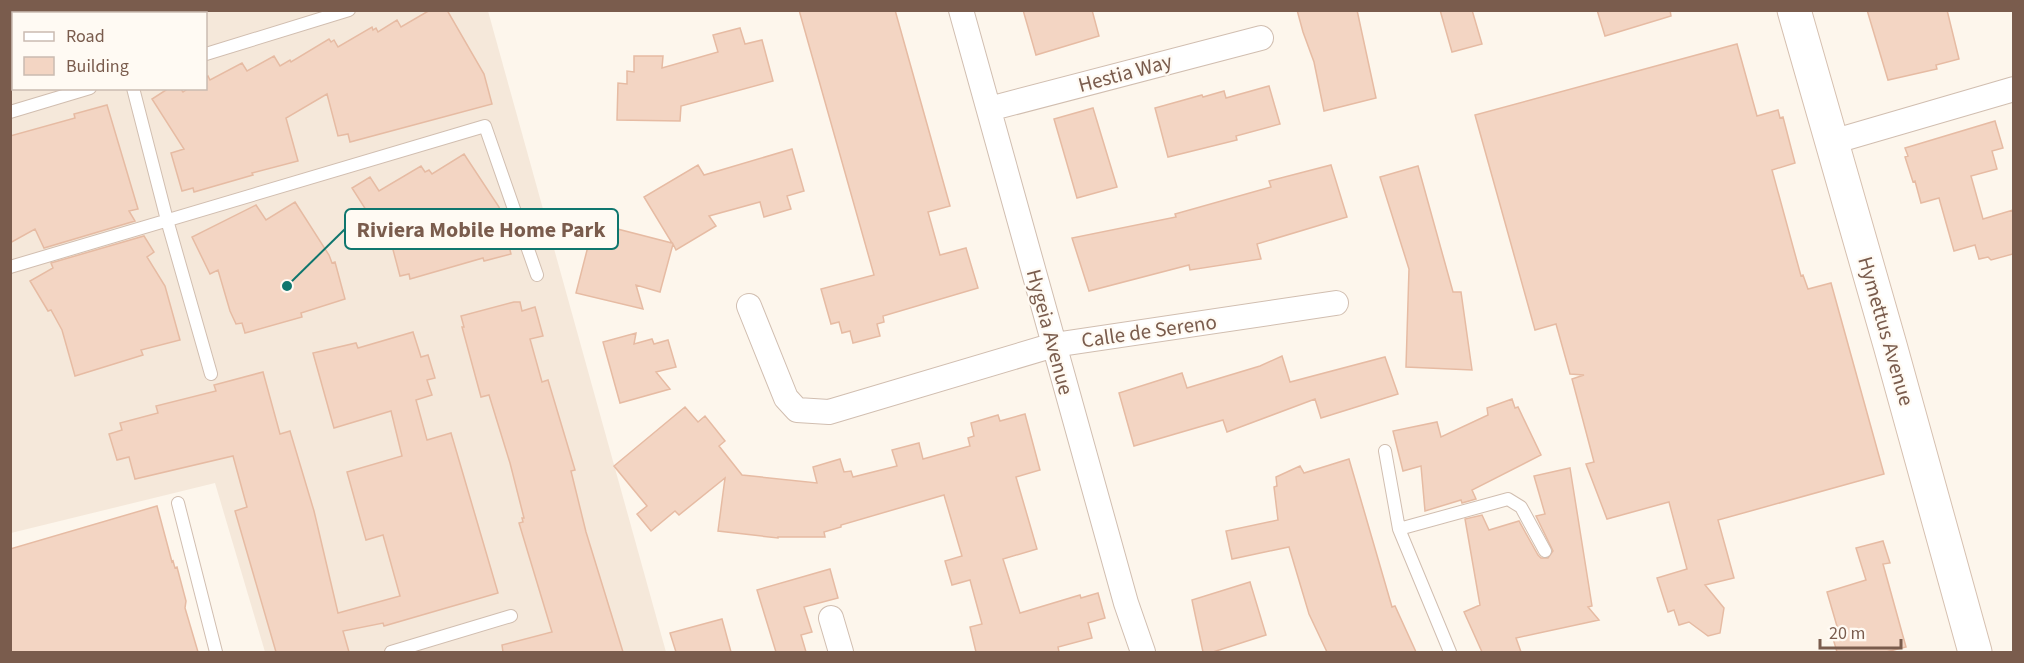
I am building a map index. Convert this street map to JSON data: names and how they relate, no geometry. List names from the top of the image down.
{
  "streets": {
    "street": [
      "Hestia Way",
      "Calle de Sereno",
      "Hymettus Avenue",
      "Hygeia Avenue"
    ]
  },
  "crossings": [
    ["Hestia Way", "Hygeia Avenue"],
    ["Calle de Sereno", "Hygeia Avenue"]
  ],
  "places": ["Riviera Mobile Home Park"],
  "legend": ["Road", "Building"],
  "scale_bar": "20 m"
}
